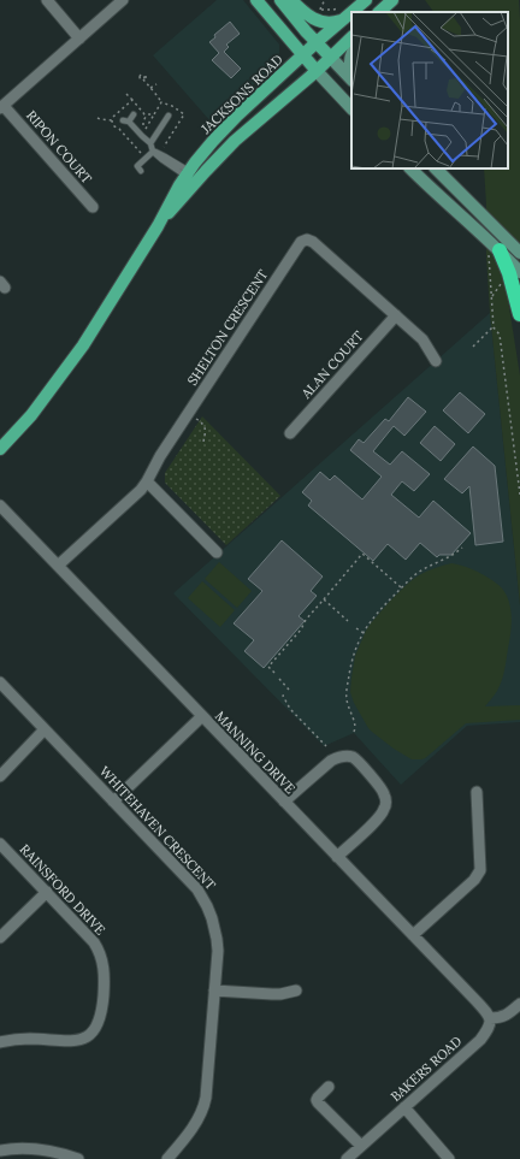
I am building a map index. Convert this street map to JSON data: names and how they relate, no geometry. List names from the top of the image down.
{
  "streets": {
    "main road": ["JACKSONS ROAD"],
    "street": [
      "RIPON COURT",
      "SHELTON CRESCENT",
      "ALAN COURT",
      "MANNING DRIVE",
      "WHITEHAVEN CRESCENT",
      "RAINSFORD DRIVE",
      "BAKERS ROAD"
    ]
  },
  "crossings": [
    ["SHELTON CRESCENT", "ALAN COURT"],
    ["SHELTON CRESCENT", "MANNING DRIVE"],
    ["MANNING DRIVE", "BAKERS ROAD"]
  ]
}
